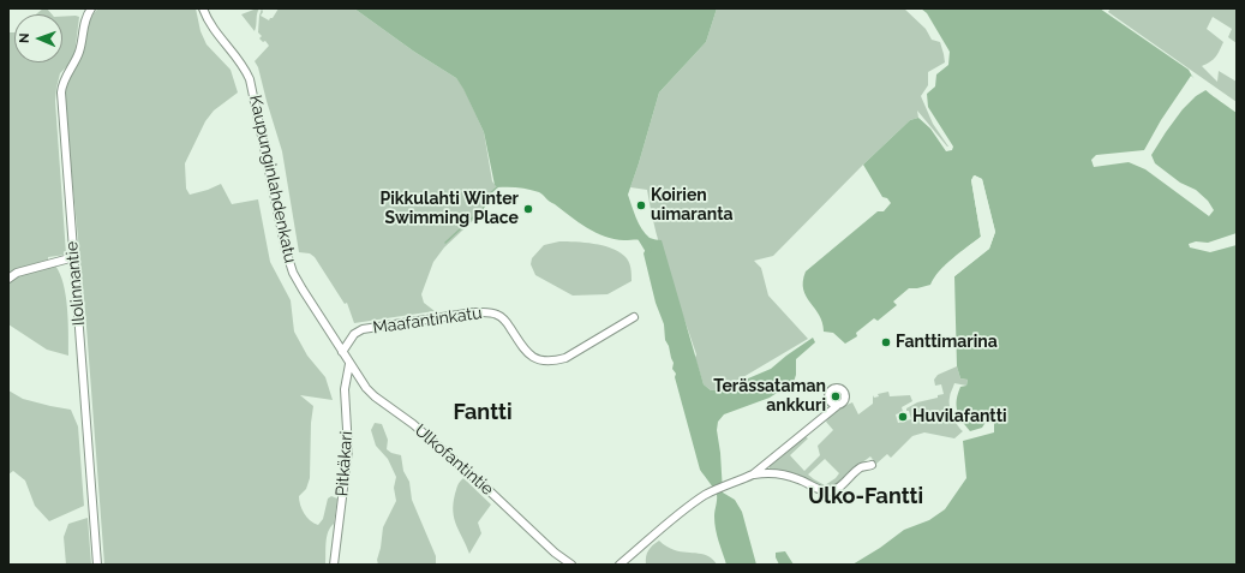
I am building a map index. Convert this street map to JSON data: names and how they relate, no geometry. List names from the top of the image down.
{
  "streets": {
    "street": [
      "Kaupunginlahdenkatu",
      "Ilolinnantie",
      "Maafantinkatu",
      "Ulkofantintie",
      "Pitkäkari"
    ]
  },
  "crossings": [
    ["Kaupunginlahdenkatu", "Maafantinkatu"],
    ["Kaupunginlahdenkatu", "Ulkofantintie"],
    ["Maafantinkatu", "Ulkofantintie"],
    ["Ulkofantintie", "Pitkäkari"]
  ],
  "districts": ["Fantti", "Ulko-Fantti"],
  "places": [
    "Koirien uimaranta",
    "Pikkulahti Winter Swimming Place",
    "Fanttimarina",
    "Terässataman ankkuri",
    "Huvilafantti"
  ],
  "north": "left"
}
